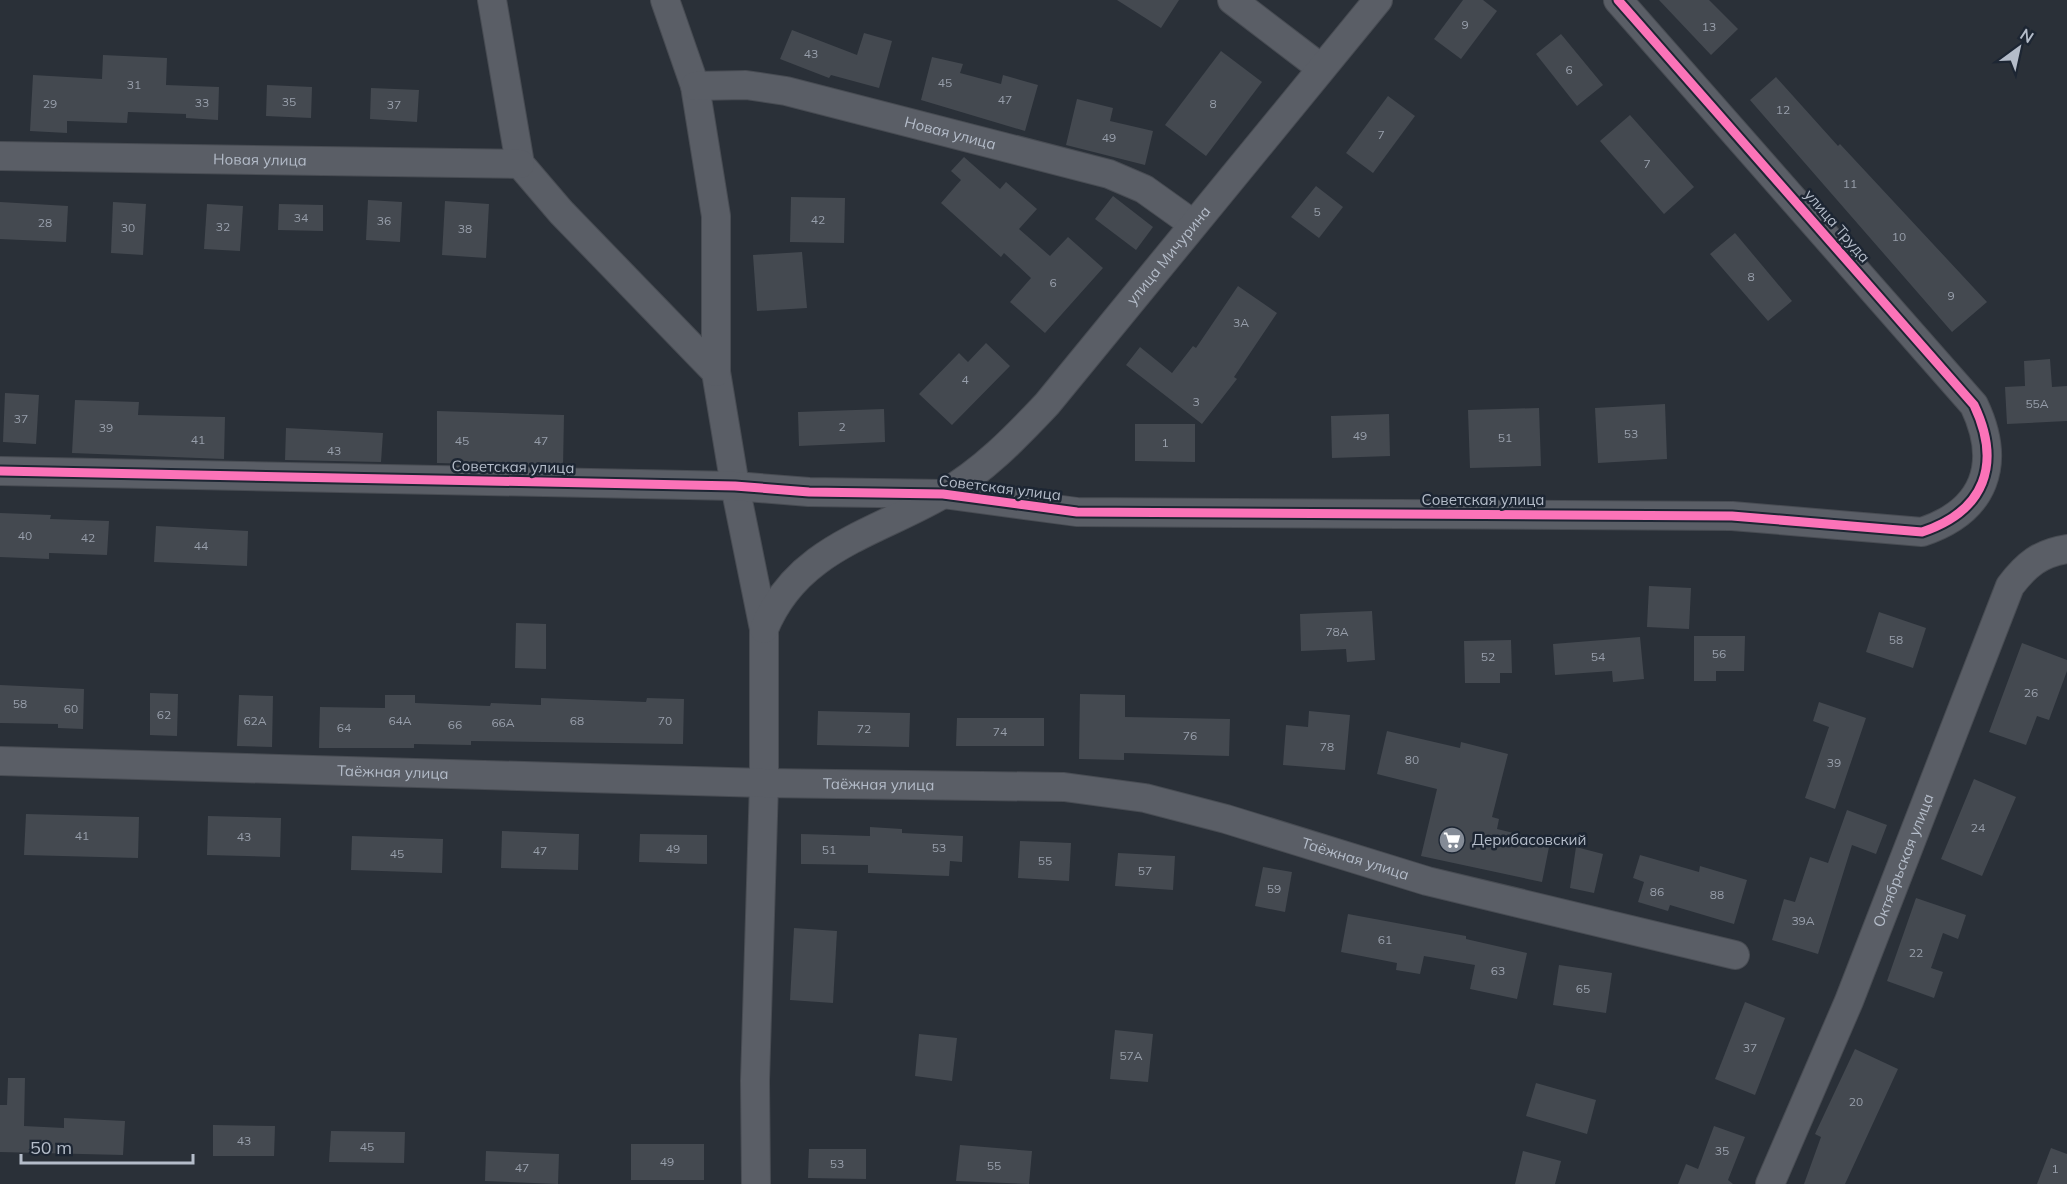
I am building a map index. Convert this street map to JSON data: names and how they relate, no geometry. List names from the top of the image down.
{
  "streets": {
    "street": [
      "Новая улица",
      "улица Труда",
      "улица Мичурина",
      "Советская улица",
      "Таёжная улица",
      "Октябрьская улица"
    ]
  },
  "crossings": [
    ["Новая улица", "улица Мичурина"],
    ["улица Труда", "Советская улица"],
    ["улица Мичурина", "Советская улица"]
  ],
  "places": {
    "supermarket": ["Дерибасовский"]
  },
  "house_numbers": [
    "9",
    "13",
    "43",
    "6",
    "45",
    "31",
    "47",
    "35",
    "33",
    "29",
    "8",
    "37",
    "12",
    "7",
    "49",
    "7",
    "11",
    "5",
    "34",
    "42",
    "36",
    "28",
    "32",
    "30",
    "38",
    "10",
    "8",
    "6",
    "9",
    "3А",
    "4",
    "3",
    "55А",
    "37",
    "2",
    "39",
    "53",
    "49",
    "51",
    "41",
    "45",
    "47",
    "1",
    "43",
    "40",
    "42",
    "44",
    "78А",
    "58",
    "56",
    "52",
    "54",
    "26",
    "58",
    "60",
    "62",
    "62А",
    "64А",
    "68",
    "70",
    "66А",
    "66",
    "64",
    "72",
    "74",
    "76",
    "78",
    "80",
    "39",
    "24",
    "41",
    "43",
    "53",
    "49",
    "51",
    "47",
    "45",
    "55",
    "57",
    "59",
    "86",
    "88",
    "39А",
    "61",
    "22",
    "63",
    "65",
    "37",
    "57А",
    "20",
    "43",
    "45",
    "35",
    "49",
    "53",
    "55",
    "47",
    "1"
  ],
  "scale_bar": "50 m",
  "north": "top right"
}
